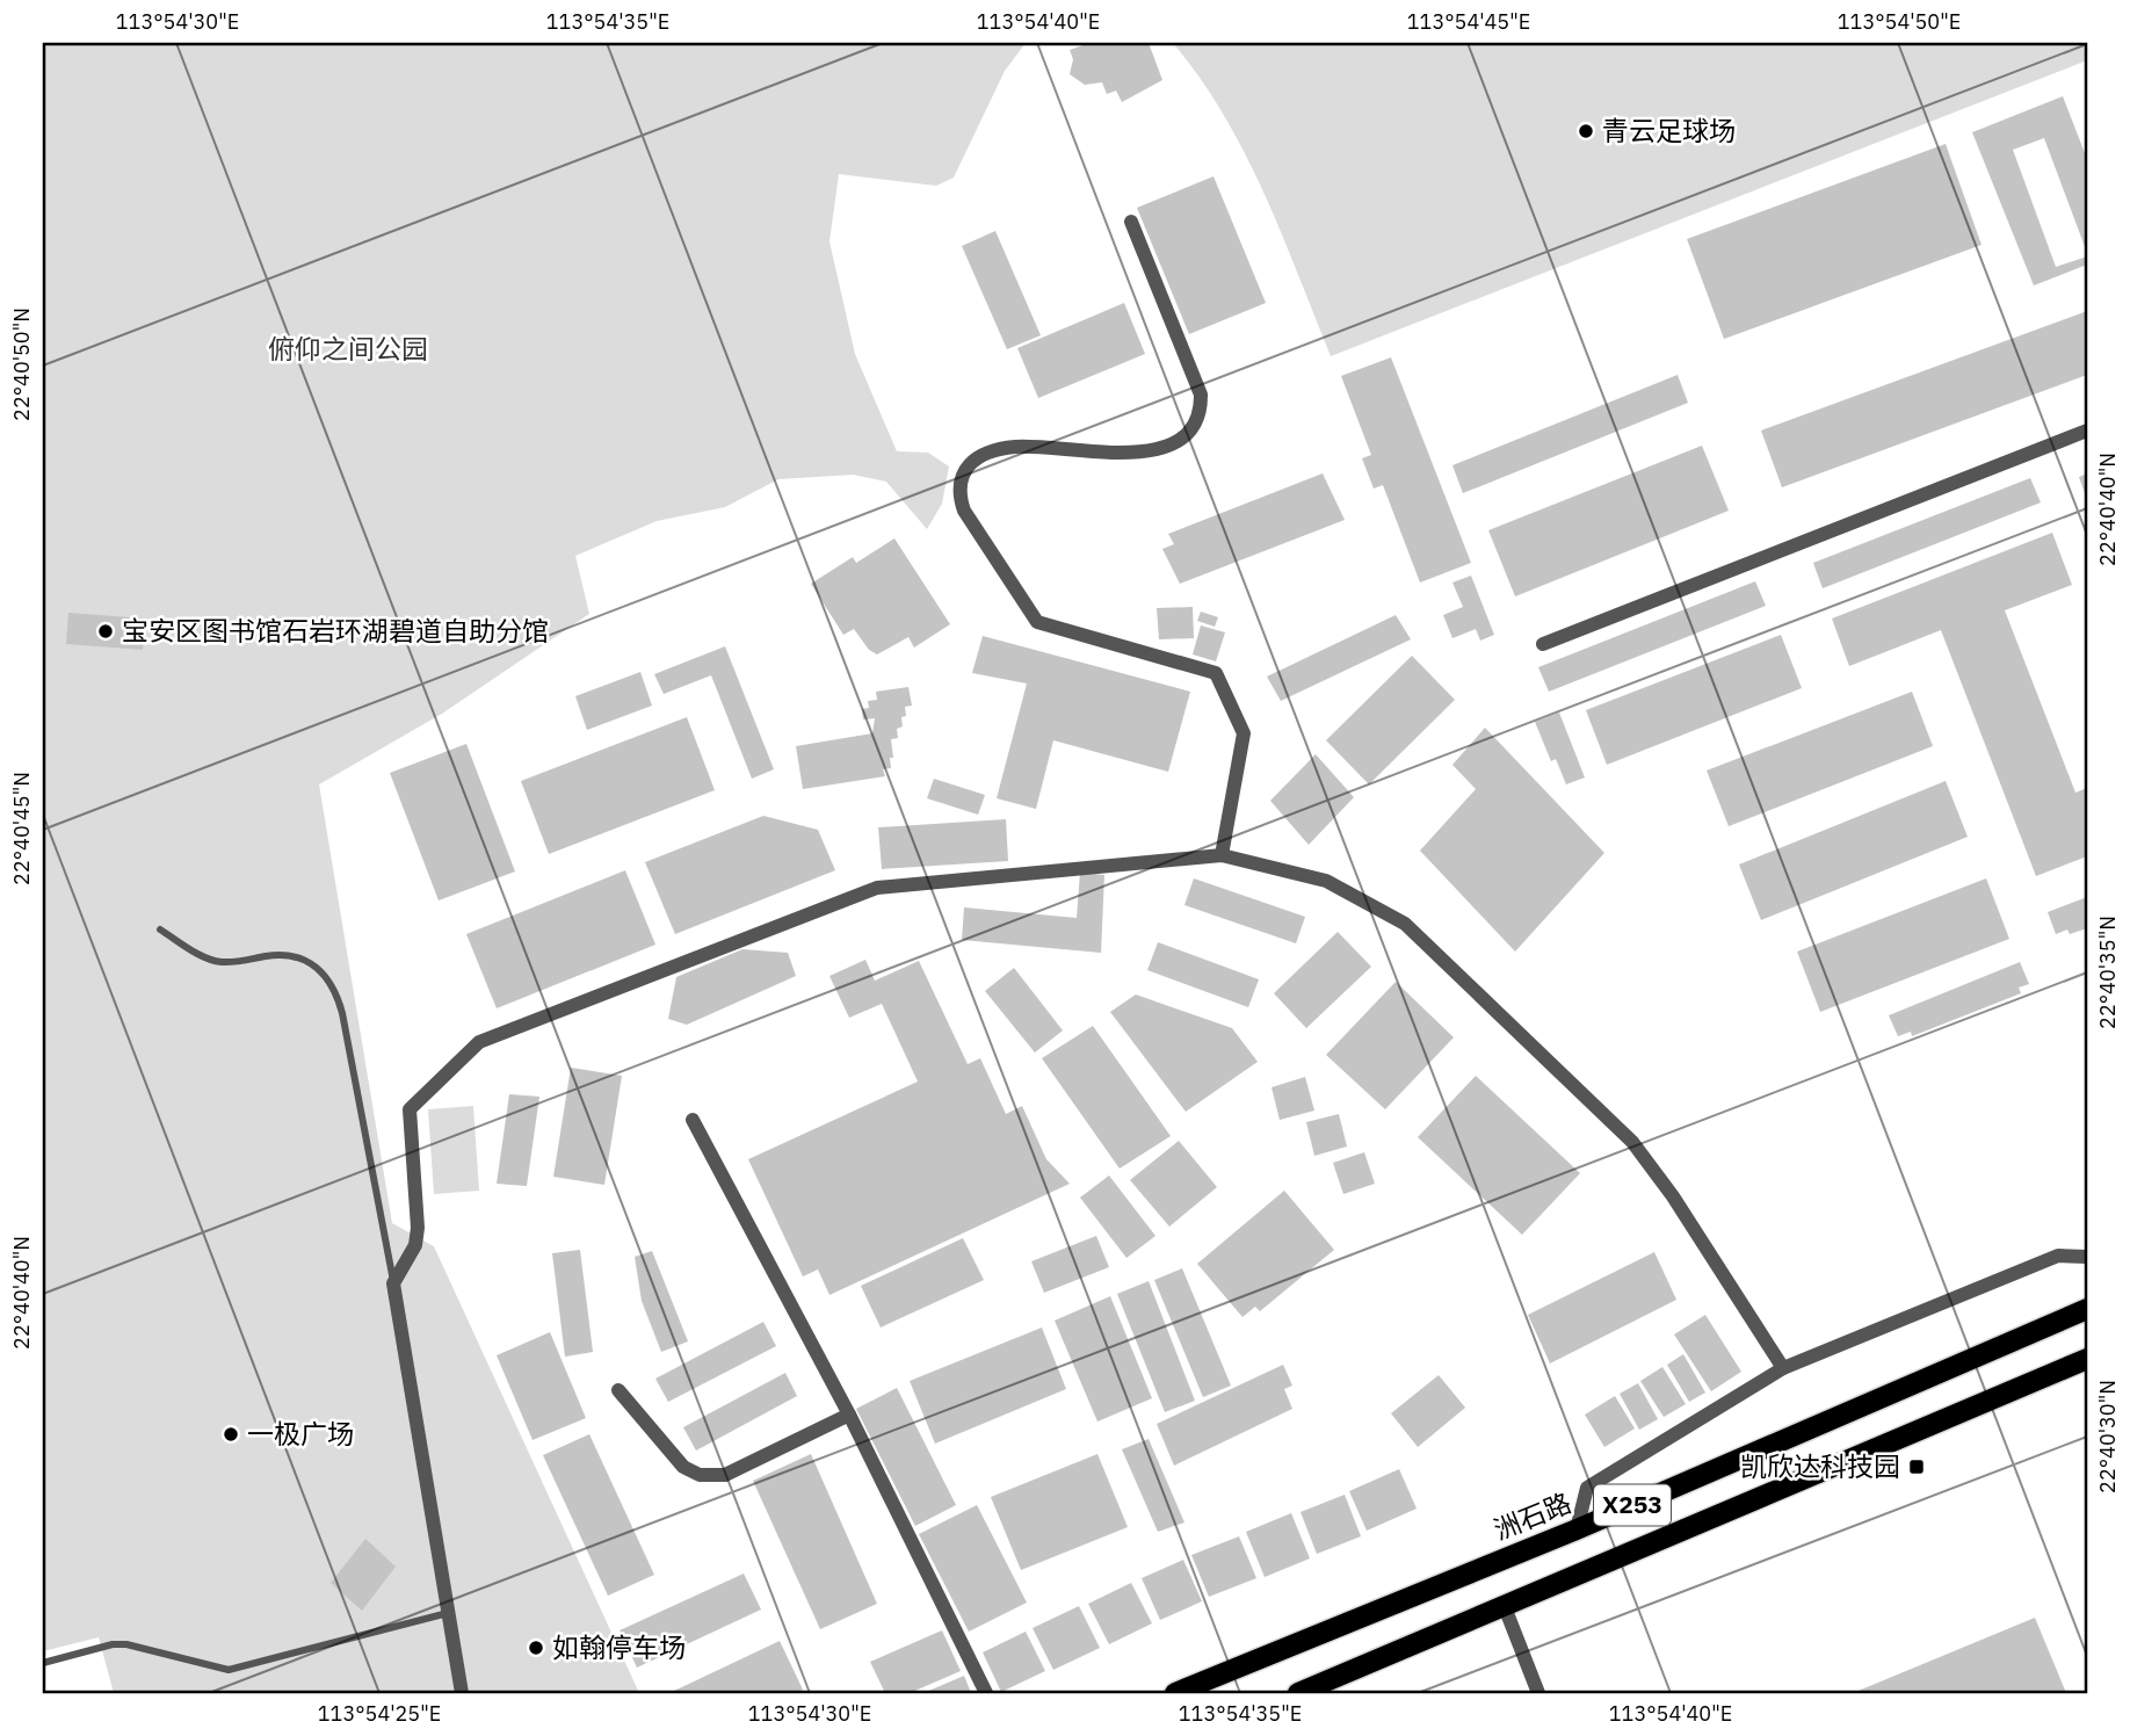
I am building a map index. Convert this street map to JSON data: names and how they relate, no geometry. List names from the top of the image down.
{
  "streets": {
    "main road": ["X253", "洲石路"]
  },
  "parks": ["俯仰之间公园"],
  "places": {
    "other": [
      "青云足球场",
      "宝安区图书馆石岩环湖碧道自助分馆",
      "一极广场",
      "如翰停车场"
    ],
    "transit": ["凯欣达科技园"]
  },
  "coordinates": [
    "113°54'30\"E",
    "113°54'35\"E",
    "113°54'40\"E",
    "113°54'45\"E",
    "113°54'50\"E",
    "22°40'50\"N",
    "22°40'40\"N",
    "22°40'45\"N",
    "22°40'35\"N",
    "22°40'30\"N",
    "113°54'25\"E"
  ]
}
